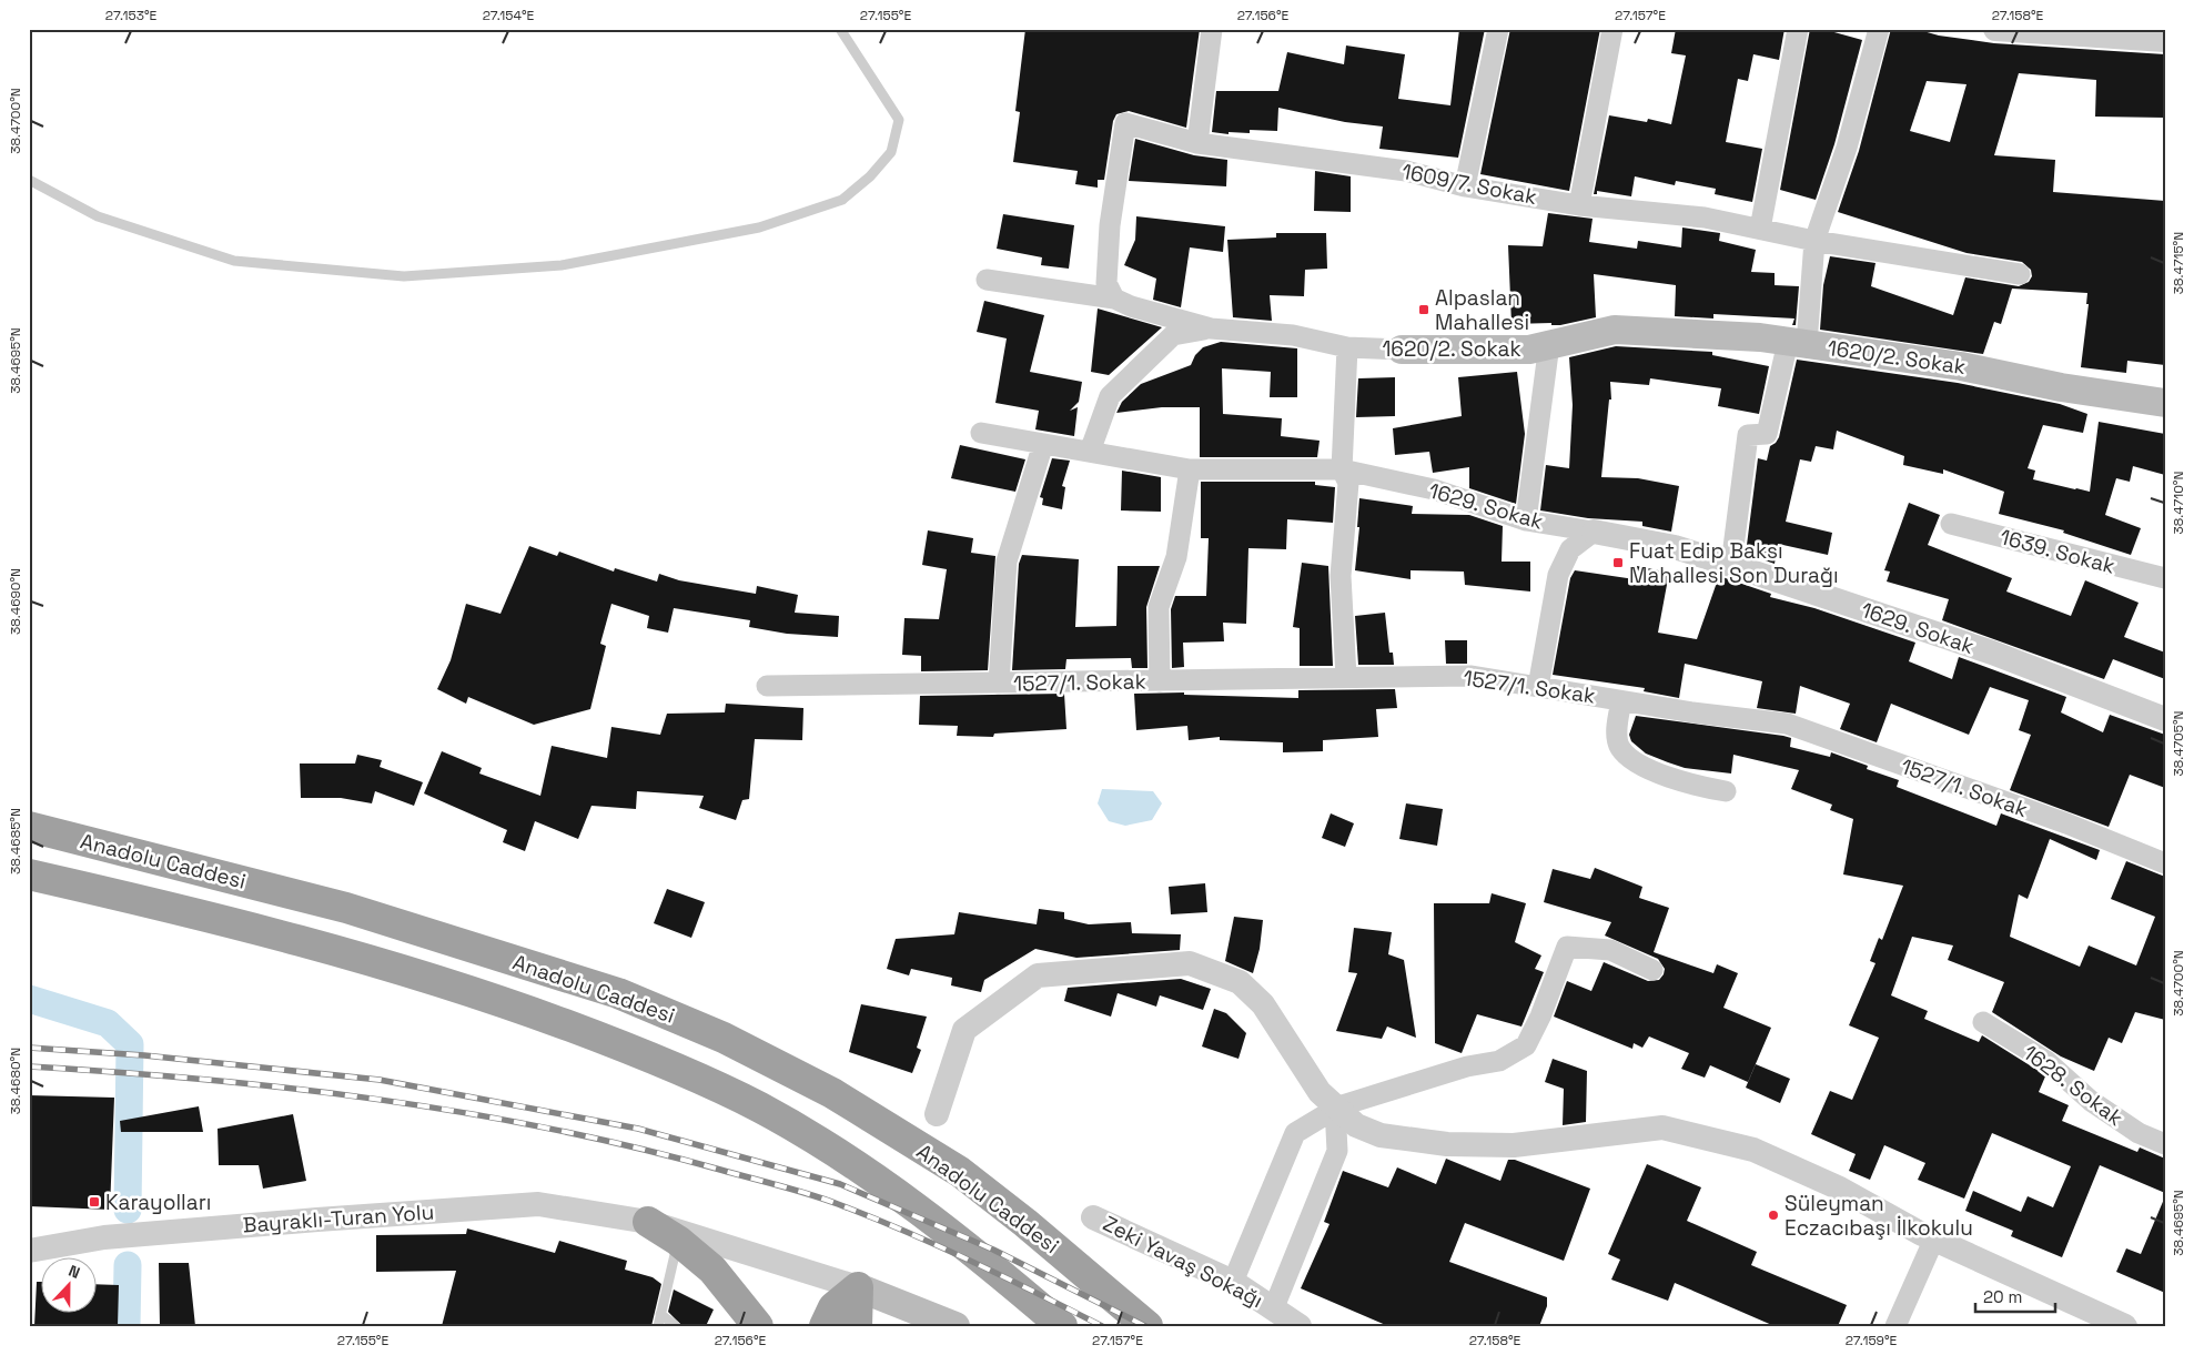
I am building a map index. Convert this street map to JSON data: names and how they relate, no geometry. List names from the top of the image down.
{
  "streets": {
    "highway": ["Anadolu Caddesi"],
    "main road": ["1620/2. Sokak"],
    "street": [
      "1609/7. Sokak",
      "1629. Sokak",
      "1639. Sokak",
      "1527/1. Sokak",
      "1628. Sokak",
      "Bayraklı-Turan Yolu",
      "Zeki Yavaş Sokağı"
    ]
  },
  "crossings": [
    ["1609/7. Sokak", "1620/2. Sokak"]
  ],
  "places": {
    "transit": ["Alpaslan Mahallesi", "Fuat Edip Baksı Mahallesi Son Durağı", "Karayolları"],
    "other": ["Süleyman Eczacıbaşı İlkokulu"]
  },
  "scale_bar": "20 m",
  "north": "top",
  "coordinates": [
    "27.153°E",
    "27.154°E",
    "27.155°E",
    "27.156°E",
    "27.157°E",
    "27.158°E",
    "38.4700°N",
    "38.4715°N",
    "38.4695°N",
    "38.4710°N",
    "38.4690°N",
    "38.4705°N",
    "38.4685°N",
    "38.4680°N",
    "27.159°E"
  ]
}
